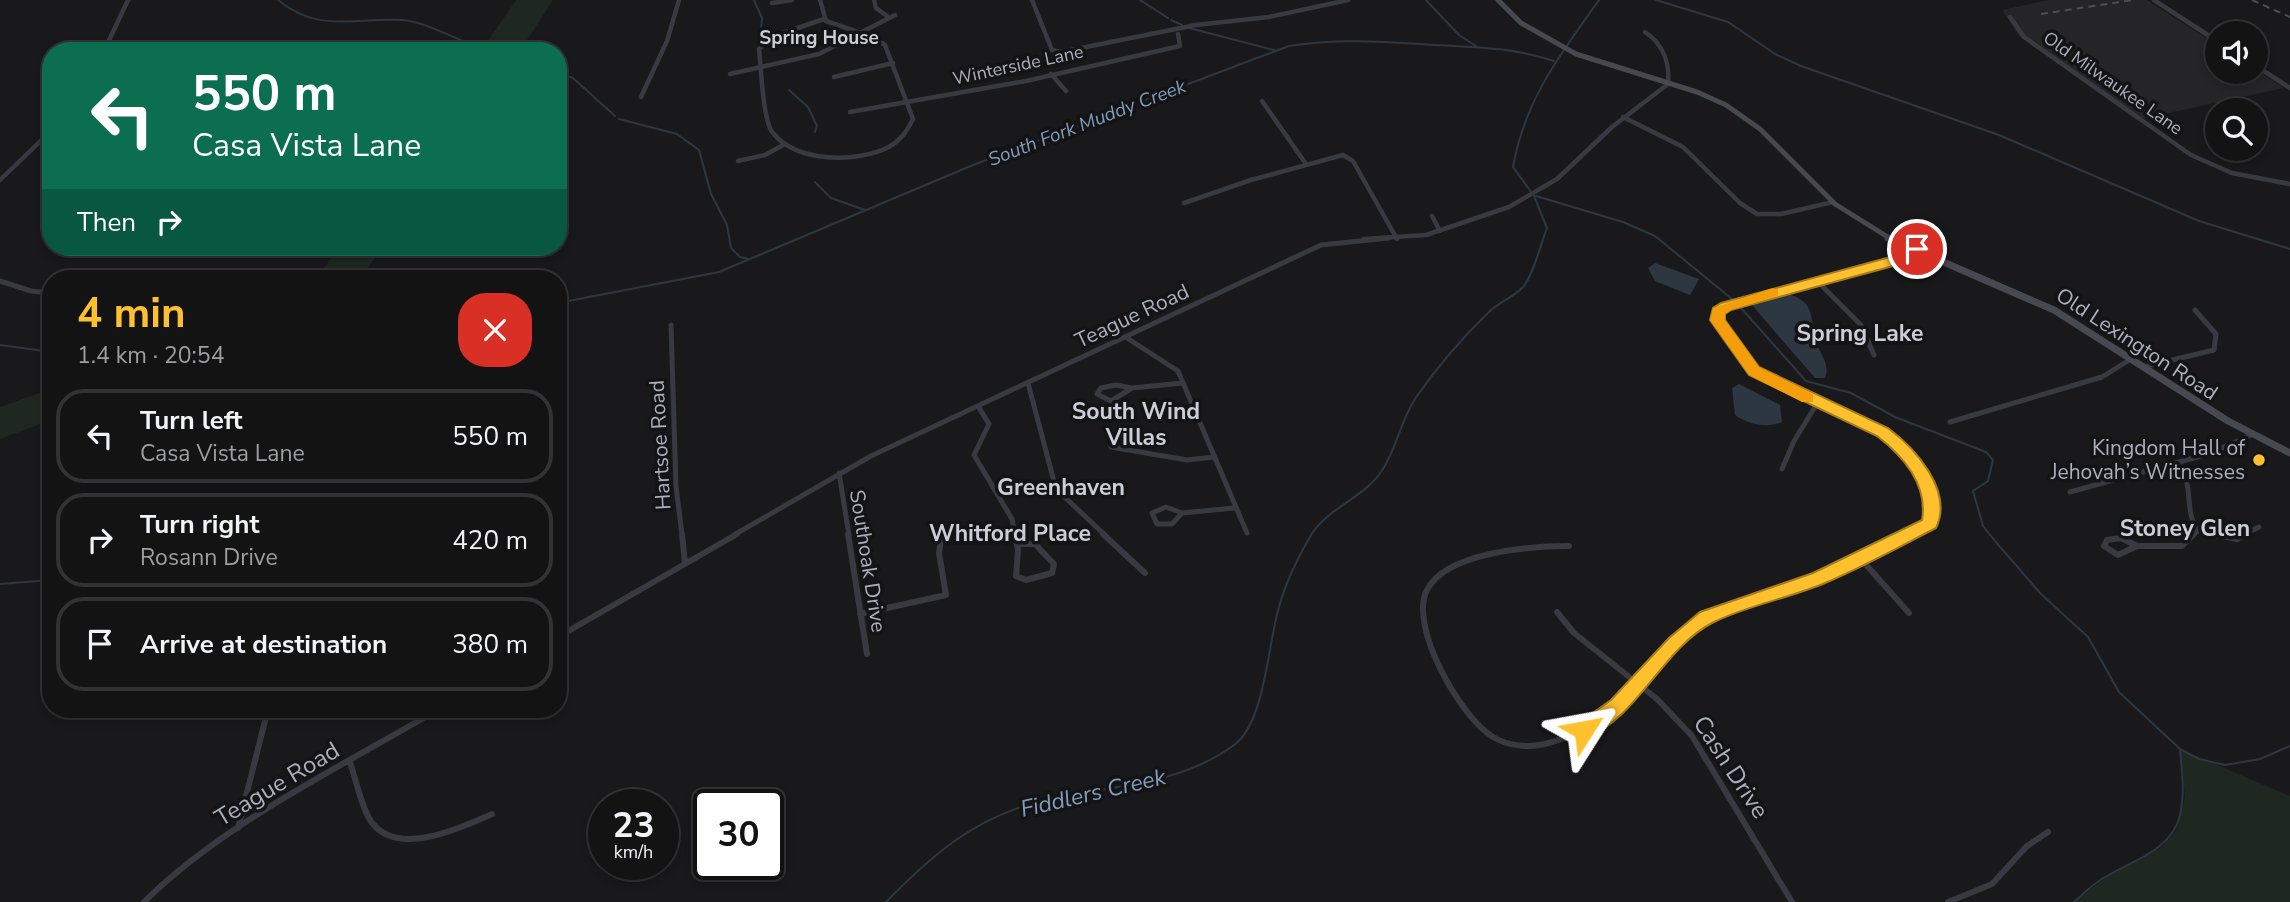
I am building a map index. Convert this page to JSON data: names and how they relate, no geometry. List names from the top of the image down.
{
  "streets": {
    "street": [
      "Winterside Lane",
      "Old Milwaukee Lane",
      "Teague Road",
      "Old Lexington Road",
      "Hartsoe Road",
      "Southoak Drive",
      "Cash Drive"
    ]
  },
  "crossings": [
    ["Teague Road", "Old Lexington Road"],
    ["Teague Road", "Hartsoe Road"],
    ["Teague Road", "Southoak Drive"]
  ],
  "districts": [
    "Spring House",
    "Spring Lake",
    "South Wind Villas",
    "Greenhaven",
    "Stoney Glen",
    "Whitford Place"
  ],
  "water": ["South Fork Muddy Creek", "Fiddlers Creek"],
  "places": ["Kingdom Hall of Jehovah’s Witnesses"],
  "page": {
    "turn": ["550 m", "Casa Vista Lane"],
    "then": "Then",
    "heading": ["4 min", "1.4 km · 20:54"],
    "list": [
      {
        "name": "Turn left",
        "note": "Casa Vista Lane",
        "value": "550 m"
      },
      {
        "name": "Turn right",
        "note": "Rosann Drive",
        "value": "420 m"
      },
      {
        "name": "Arrive at destination",
        "value": "380 m"
      }
    ],
    "speed": "23 km/h",
    "limit": "30"
  }
}
